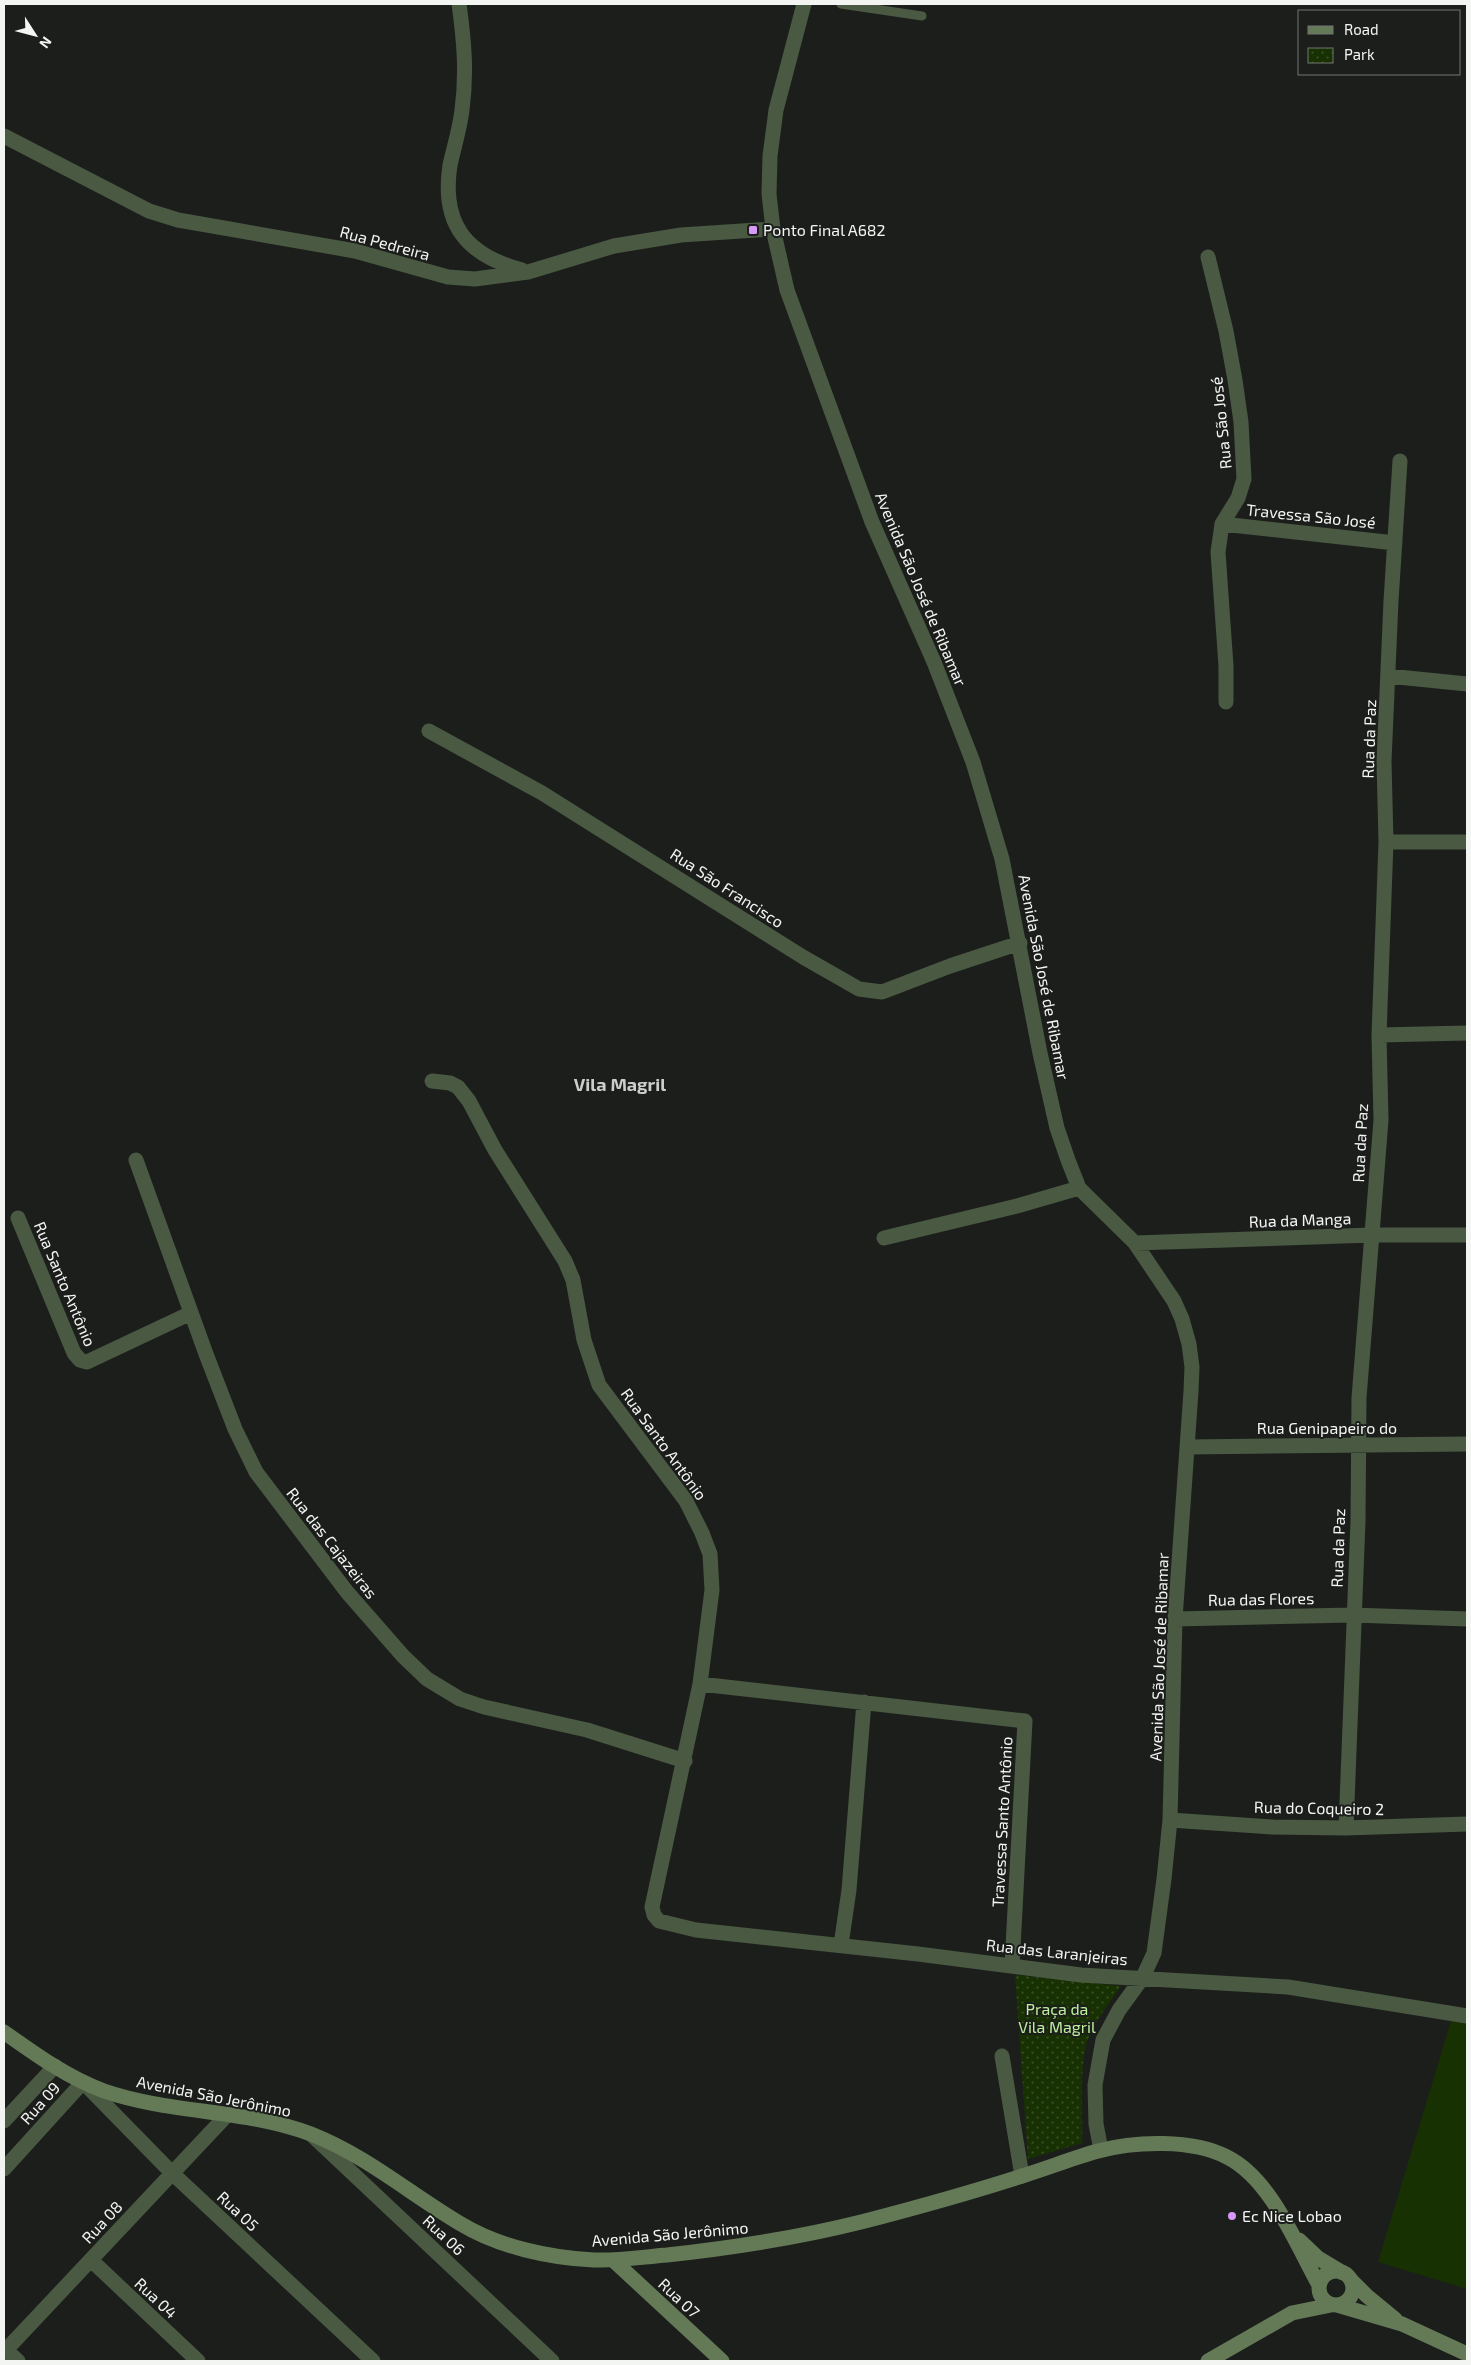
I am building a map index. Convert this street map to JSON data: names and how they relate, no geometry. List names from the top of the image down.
{
  "streets": {
    "main road": ["Avenida São Jerônimo", "Rua 07"],
    "street": [
      "Rua Pedreira",
      "Rua São José",
      "Travessa São José",
      "Avenida São José de Ribamar",
      "Rua da Paz",
      "Rua São Francisco",
      "Rua da Manga",
      "Rua Santo Antônio",
      "Rua Genipapeiro do",
      "Rua das Cajazeiras",
      "Rua das Flores",
      "Rua do Coqueiro 2",
      "Travessa Santo Antônio",
      "Rua das Laranjeiras",
      "Rua 09",
      "Rua 05",
      "Rua 08",
      "Rua 06",
      "Rua 04"
    ]
  },
  "crossings": [
    ["Rua Pedreira", "Avenida São José de Ribamar"],
    ["Rua São José", "Travessa São José"],
    ["Travessa São José", "Rua da Paz"],
    ["Avenida São José de Ribamar", "Rua São Francisco"],
    ["Avenida São José de Ribamar", "Rua da Manga"],
    ["Avenida São José de Ribamar", "Rua Genipapeiro do"],
    ["Avenida São José de Ribamar", "Rua das Flores"],
    ["Avenida São José de Ribamar", "Rua do Coqueiro 2"],
    ["Avenida São José de Ribamar", "Rua das Laranjeiras"],
    ["Avenida São José de Ribamar", "Avenida São Jerônimo"],
    ["Rua da Paz", "Rua da Manga"],
    ["Rua da Paz", "Rua Genipapeiro do"],
    ["Rua da Paz", "Rua das Flores"],
    ["Rua da Paz", "Rua do Coqueiro 2"],
    ["Rua Santo Antônio", "Rua das Cajazeiras"],
    ["Rua Santo Antônio", "Travessa Santo Antônio"],
    ["Rua Santo Antônio", "Rua das Laranjeiras"],
    ["Travessa Santo Antônio", "Rua das Laranjeiras"],
    ["Avenida São Jerônimo", "Rua 09"],
    ["Avenida São Jerônimo", "Rua 05"],
    ["Avenida São Jerônimo", "Rua 08"],
    ["Avenida São Jerônimo", "Rua 06"],
    ["Avenida São Jerônimo", "Rua 07"],
    ["Rua 09", "Rua 05"],
    ["Rua 05", "Rua 08"],
    ["Rua 08", "Rua 04"]
  ],
  "districts": ["Vila Magril"],
  "parks": ["Praça da Vila Magril"],
  "places": {
    "transit": ["Ponto Final A682"],
    "other": ["Ec Nice Lobao"]
  },
  "legend": ["Road", "Park"],
  "north": "bottom right"
}
